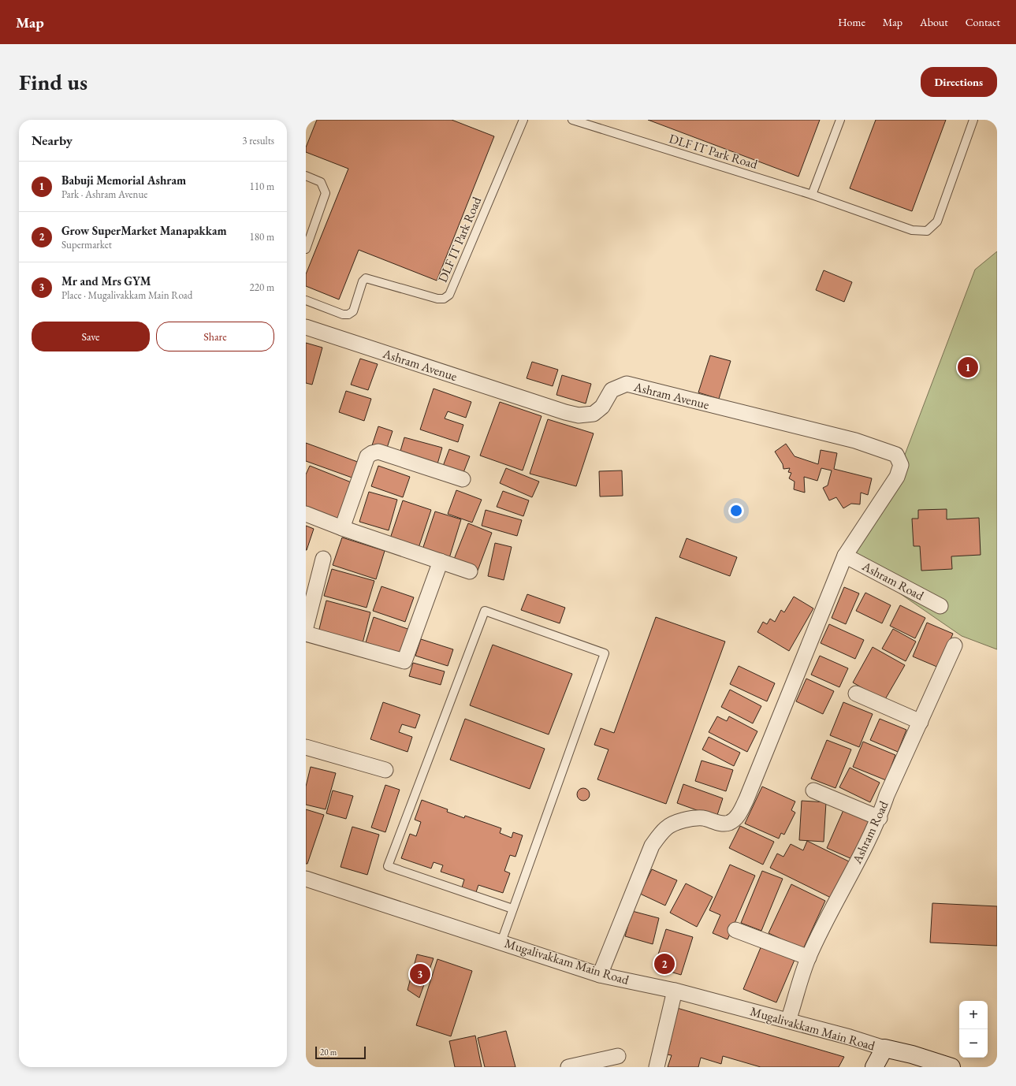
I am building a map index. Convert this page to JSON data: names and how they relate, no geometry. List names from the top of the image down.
{
  "streets": {
    "street": ["Ashram Avenue", "Ashram Road", "Mugalivakkam Main Road"],
    "lane": ["DLF IT Park Road"]
  },
  "crossings": [
    ["Ashram Avenue", "Ashram Road"],
    ["Ashram Road", "Mugalivakkam Main Road"]
  ],
  "scale_bar": "20 m",
  "page": {
    "header": "Map",
    "nav": [
      "Home",
      "Map",
      "About",
      "Contact"
    ],
    "buttons": [
      "Directions",
      ["Save", "Share"]
    ],
    "title": "Find us",
    "heading": ["Nearby", "3 results"],
    "list": [
      {
        "mark": "1",
        "name": "Babuji Memorial Ashram",
        "note": "Park · Ashram Avenue",
        "value": "110 m"
      },
      {
        "mark": "2",
        "name": "Grow SuperMarket Manapakkam",
        "note": "Supermarket",
        "value": "180 m"
      },
      {
        "mark": "3",
        "name": "Mr and Mrs GYM",
        "note": "Place · Mugalivakkam Main Road",
        "value": "220 m"
      }
    ],
    "pins": ["1", "2", "3"],
    "map_buttons": ["+", "−"],
    "scale": "20 m"
  }
}
